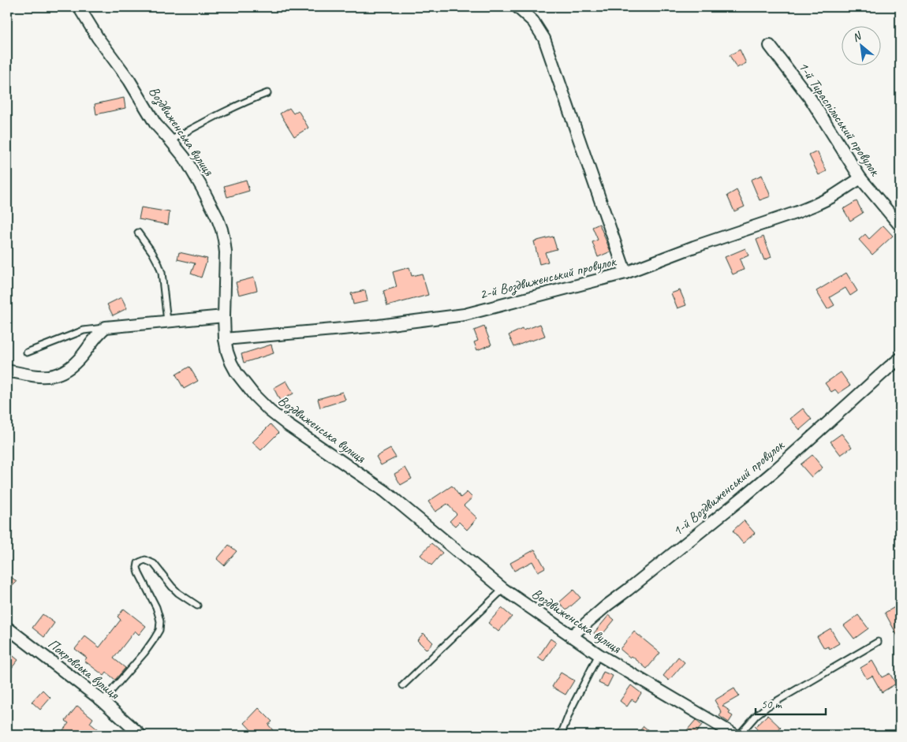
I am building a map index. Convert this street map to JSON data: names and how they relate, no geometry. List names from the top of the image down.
{
  "streets": {
    "street": [
      "1-й Тираспільський провулок",
      "Воздвиженська вулиця",
      "2-й Воздвиженський провулок",
      "1-й Воздвиженський провулок",
      "Покровська вулиця"
    ]
  },
  "crossings": [
    ["1-й Тираспільський провулок", "2-й Воздвиженський провулок"],
    ["Воздвиженська вулиця", "2-й Воздвиженський провулок"],
    ["Воздвиженська вулиця", "1-й Воздвиженський провулок"]
  ],
  "scale_bar": "50 m",
  "north": "top left"
}
